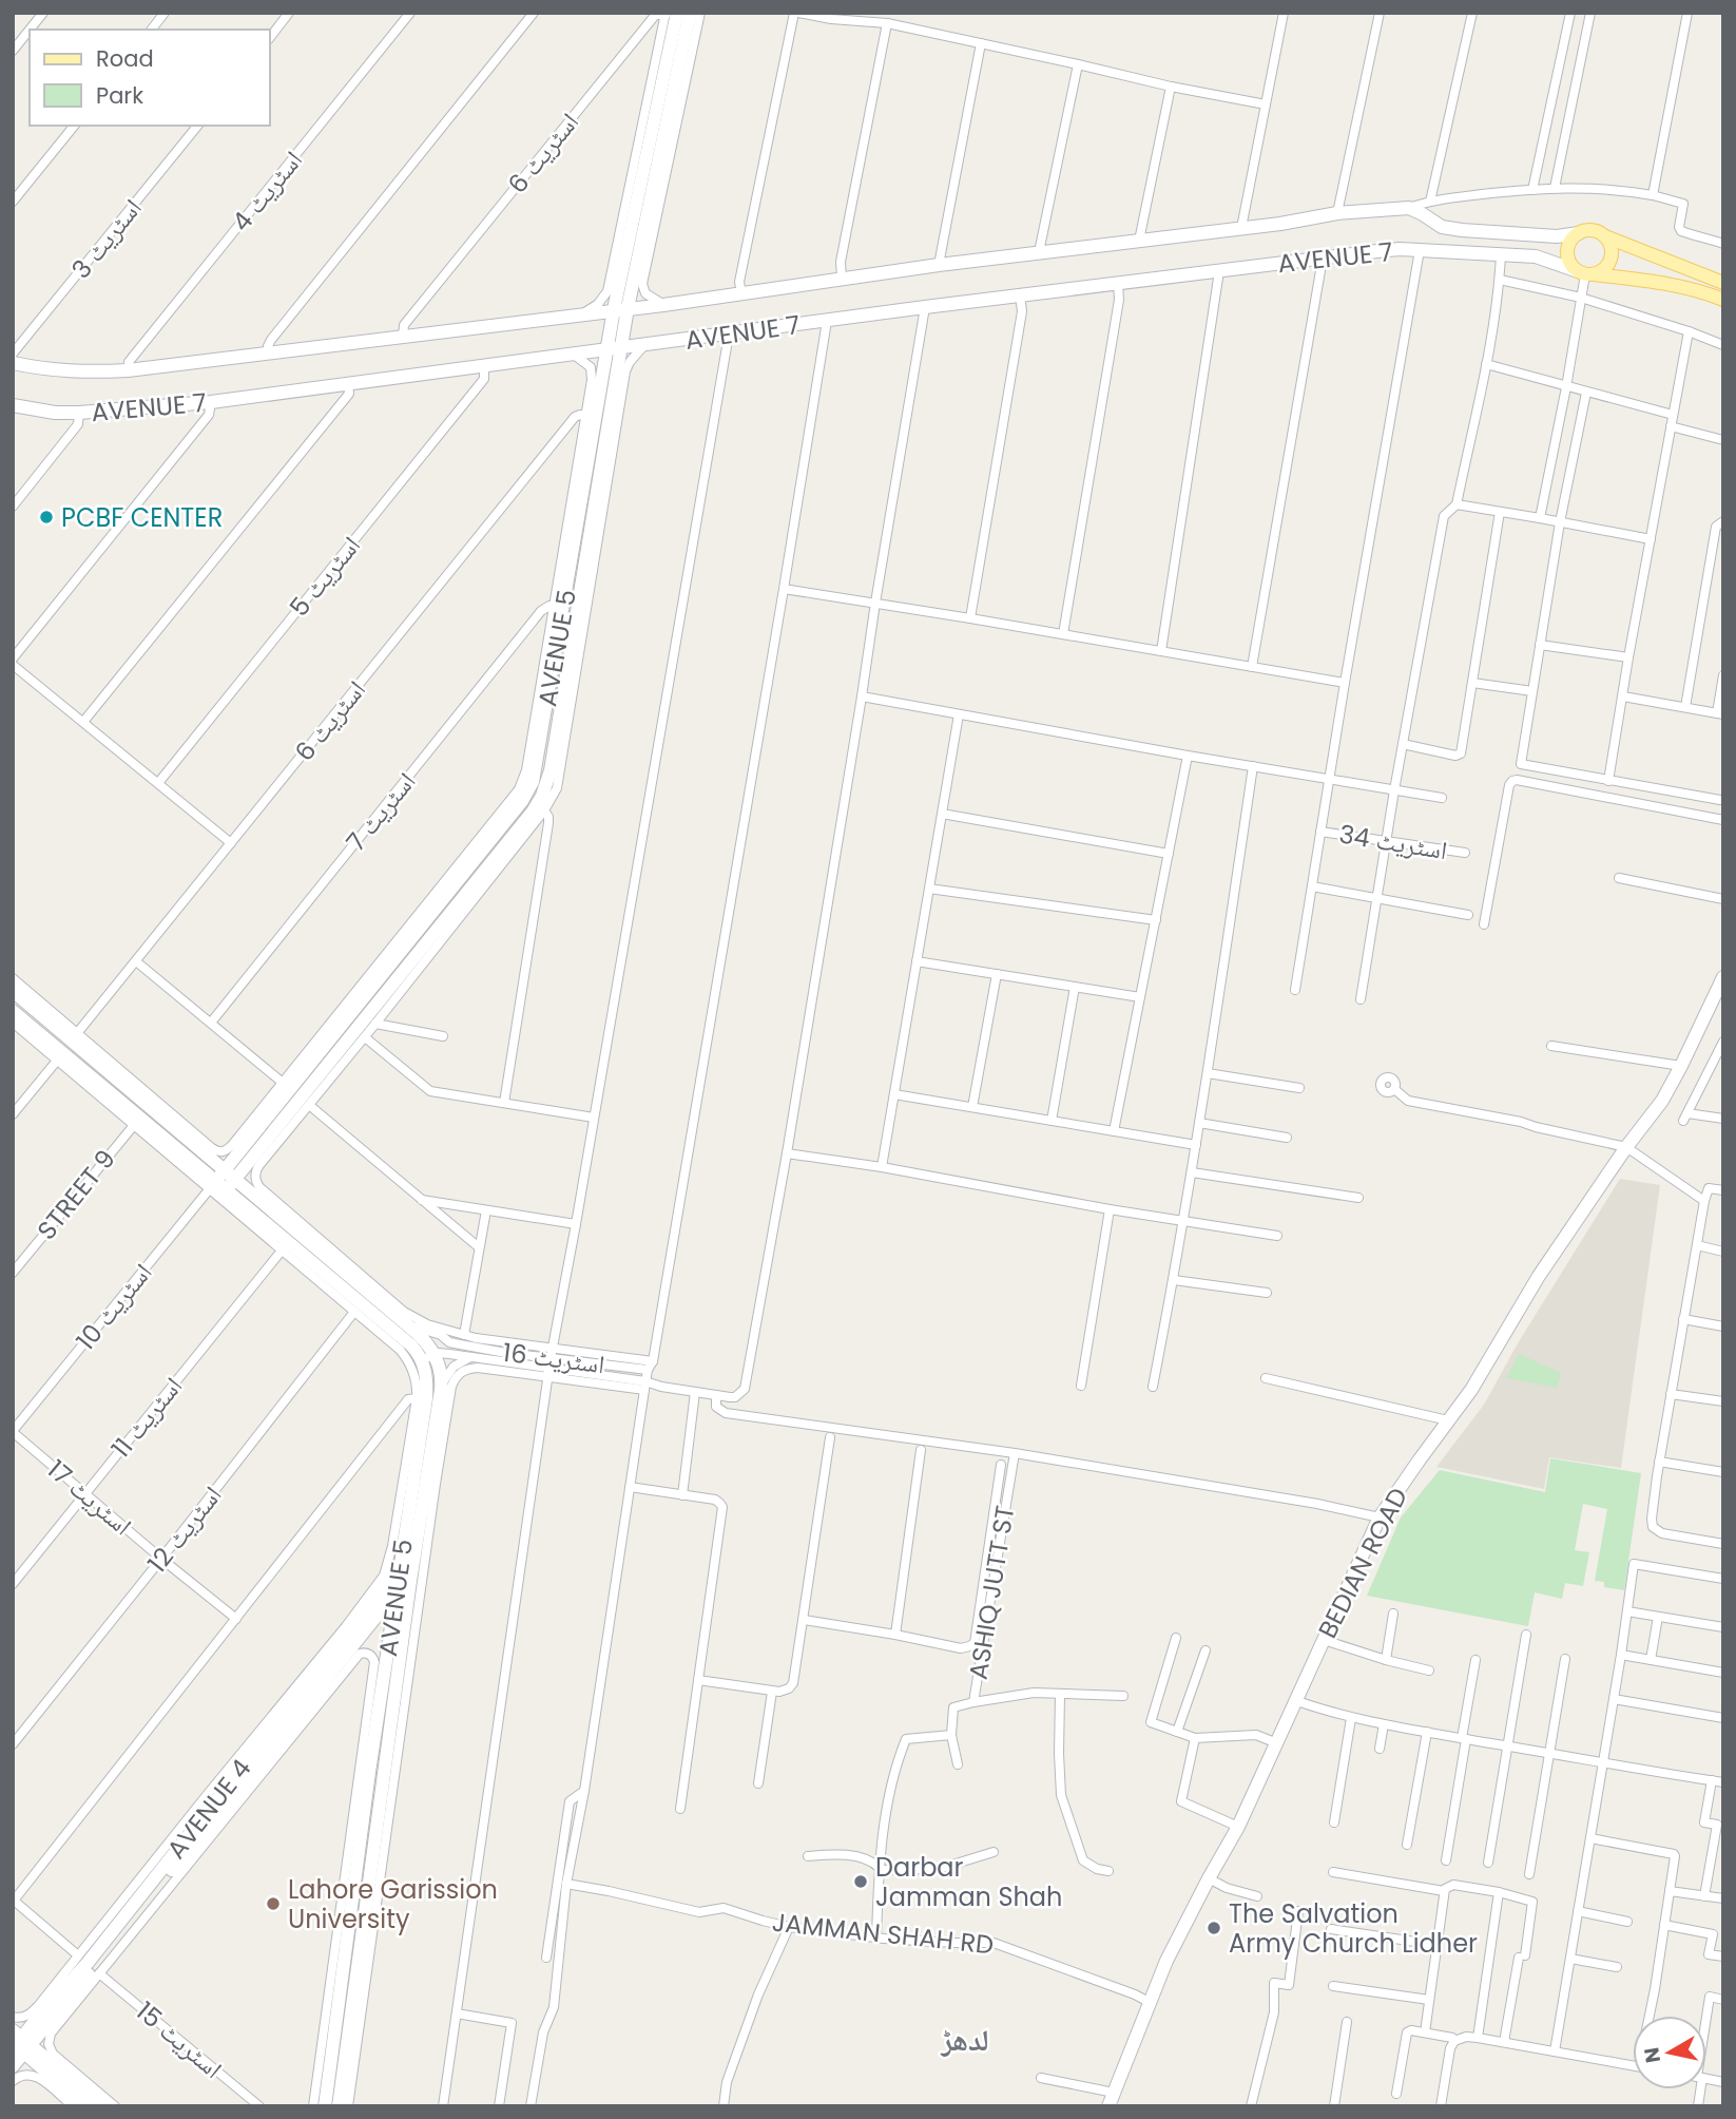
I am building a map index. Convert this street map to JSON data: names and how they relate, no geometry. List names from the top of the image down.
{
  "streets": {
    "main road": [
      "AVENUE 7",
      "AVENUE 5",
      "BEDIAN ROAD",
      "AVENUE 4"
    ],
    "street": [
      "اسٹریٹ 6",
      "اسٹریٹ 4",
      "اسٹریٹ 3",
      "اسٹریٹ 5",
      "اسٹریٹ 7",
      "اسٹریٹ 34",
      "STREET 9",
      "اسٹریٹ 10",
      "اسٹریٹ 16",
      "اسٹریٹ 11",
      "اسٹریٹ 17",
      "اسٹریٹ 12",
      "ASHIQ JUTT ST",
      "JAMMAN SHAH RD",
      "اسٹریٹ 15"
    ]
  },
  "crossings": [
    ["اسٹریٹ 6", "AVENUE 7"],
    ["اسٹریٹ 6", "AVENUE 5"],
    ["اسٹریٹ 4", "AVENUE 7"],
    ["AVENUE 7", "اسٹریٹ 5"],
    ["AVENUE 7", "AVENUE 5"],
    ["AVENUE 5", "اسٹریٹ 16"],
    ["AVENUE 5", "AVENUE 4"],
    ["اسٹریٹ 10", "اسٹریٹ 17"],
    ["اسٹریٹ 11", "اسٹریٹ 17"],
    ["اسٹریٹ 17", "اسٹریٹ 12"],
    ["BEDIAN ROAD", "JAMMAN SHAH RD"]
  ],
  "districts": ["لدھڑ"],
  "places": [
    "PCBF CENTER",
    "Darbar Jamman Shah",
    "Lahore Garission University",
    "The Salvation Army Church Lidher"
  ],
  "legend": ["Road", "Park"],
  "north": "left"
}
